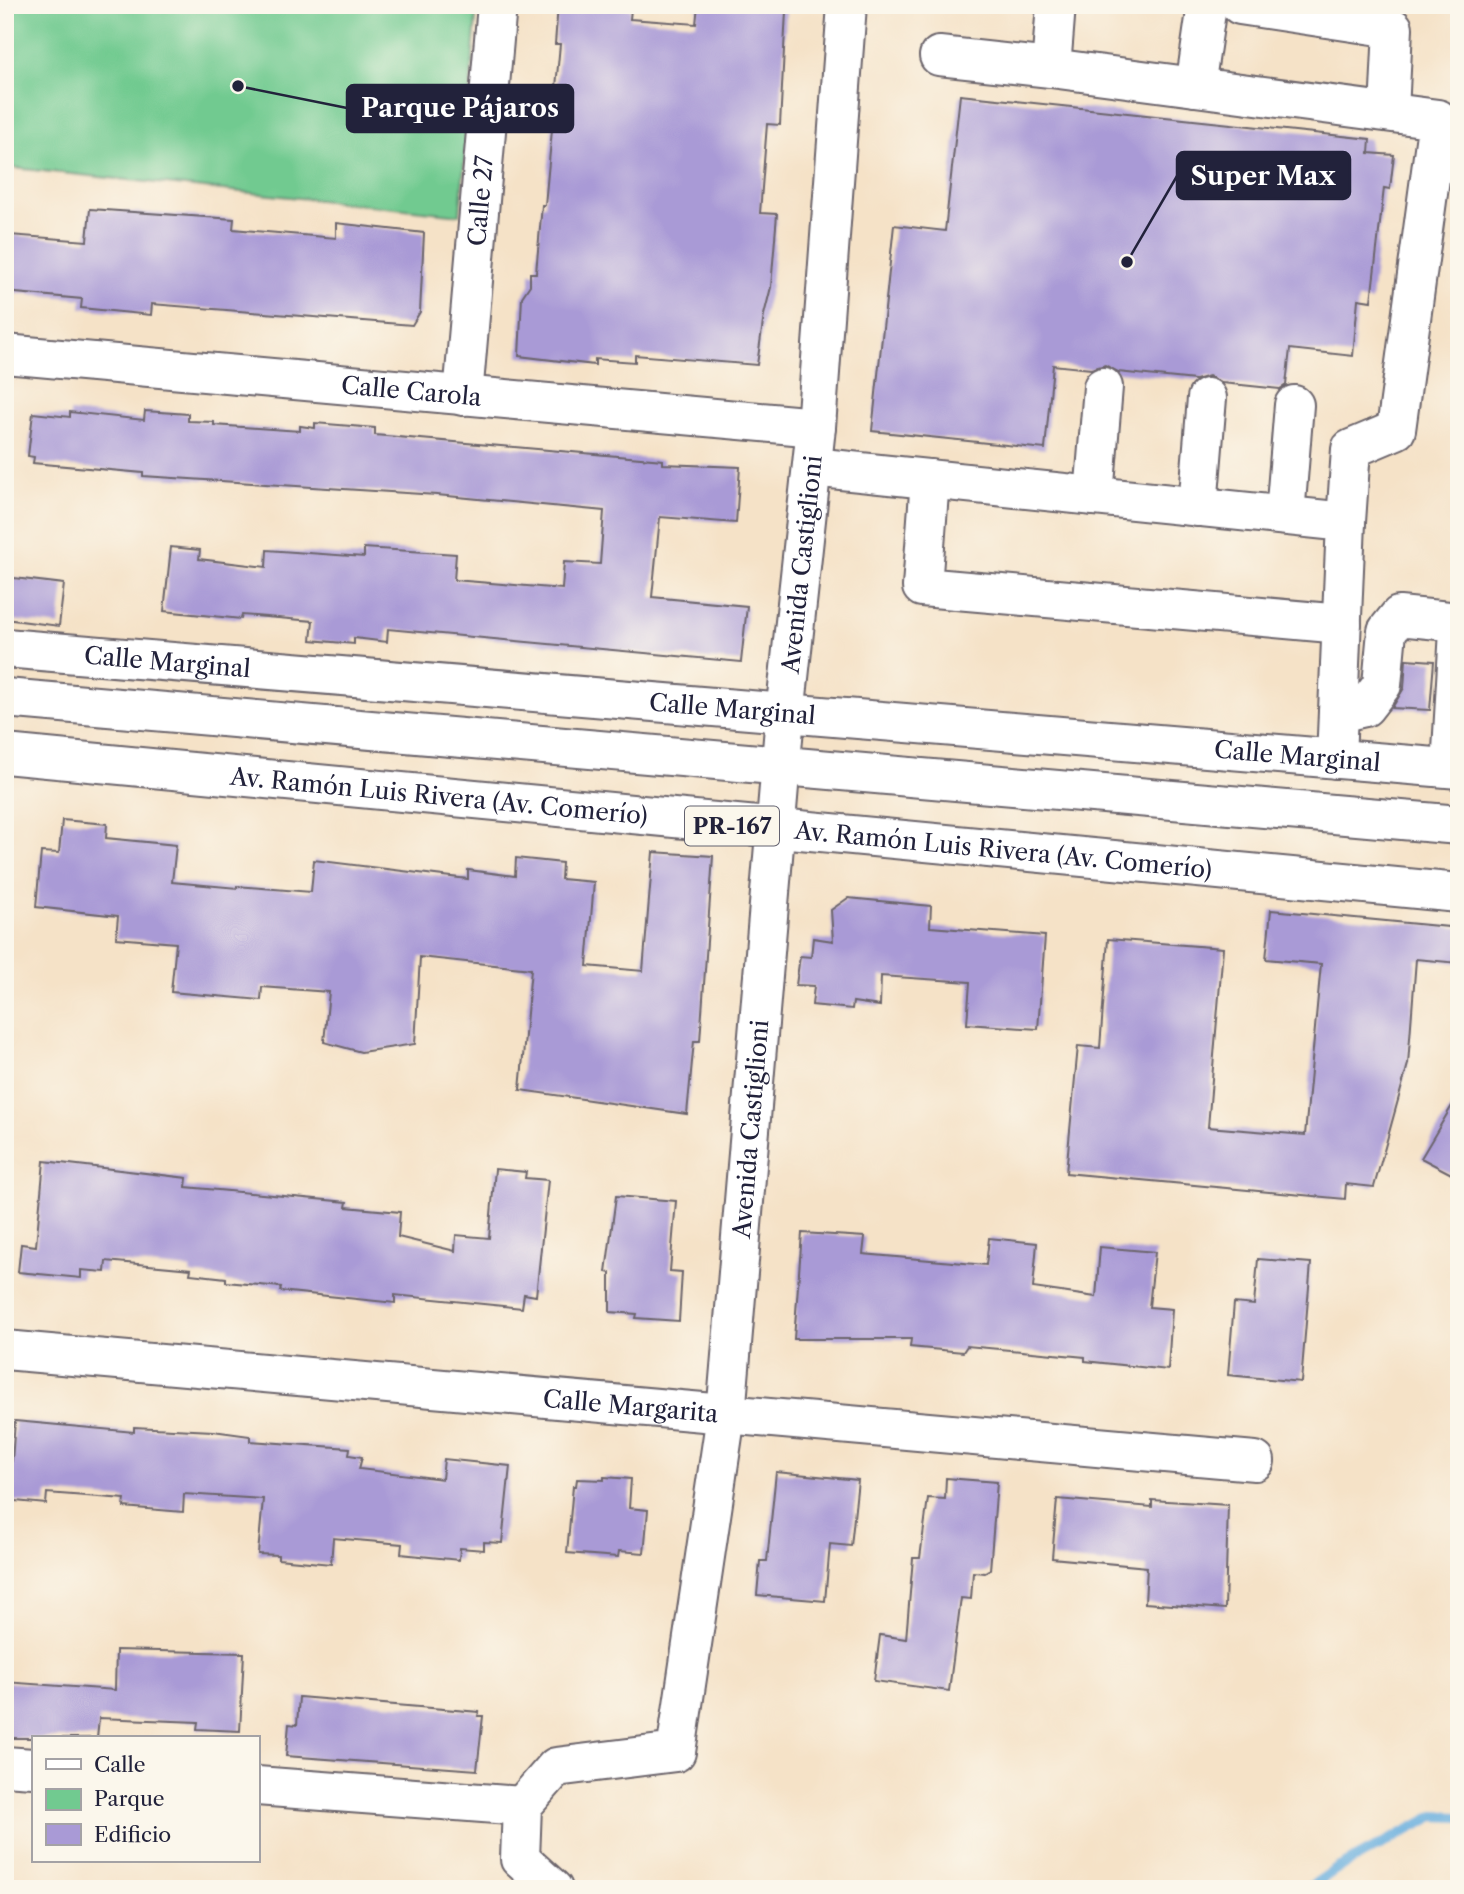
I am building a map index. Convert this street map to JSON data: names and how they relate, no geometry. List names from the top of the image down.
{
  "streets": {
    "street": [
      "Calle 27",
      "Calle Carola",
      "Avenida Castiglioni",
      "Calle Marginal",
      "Av. Ramón Luis Rivera (Av. Comerío)",
      "PR-167",
      "Calle Margarita"
    ]
  },
  "crossings": [
    ["Calle 27", "Calle Carola"],
    ["Calle Carola", "Avenida Castiglioni"],
    ["Avenida Castiglioni", "Calle Marginal"],
    ["Avenida Castiglioni", "Av. Ramón Luis Rivera (Av. Comerío)"],
    ["Avenida Castiglioni", "Calle Margarita"]
  ],
  "places": ["Parque Pájaros", "Super Max"],
  "legend": ["Calle", "Parque", "Edificio"]
}
